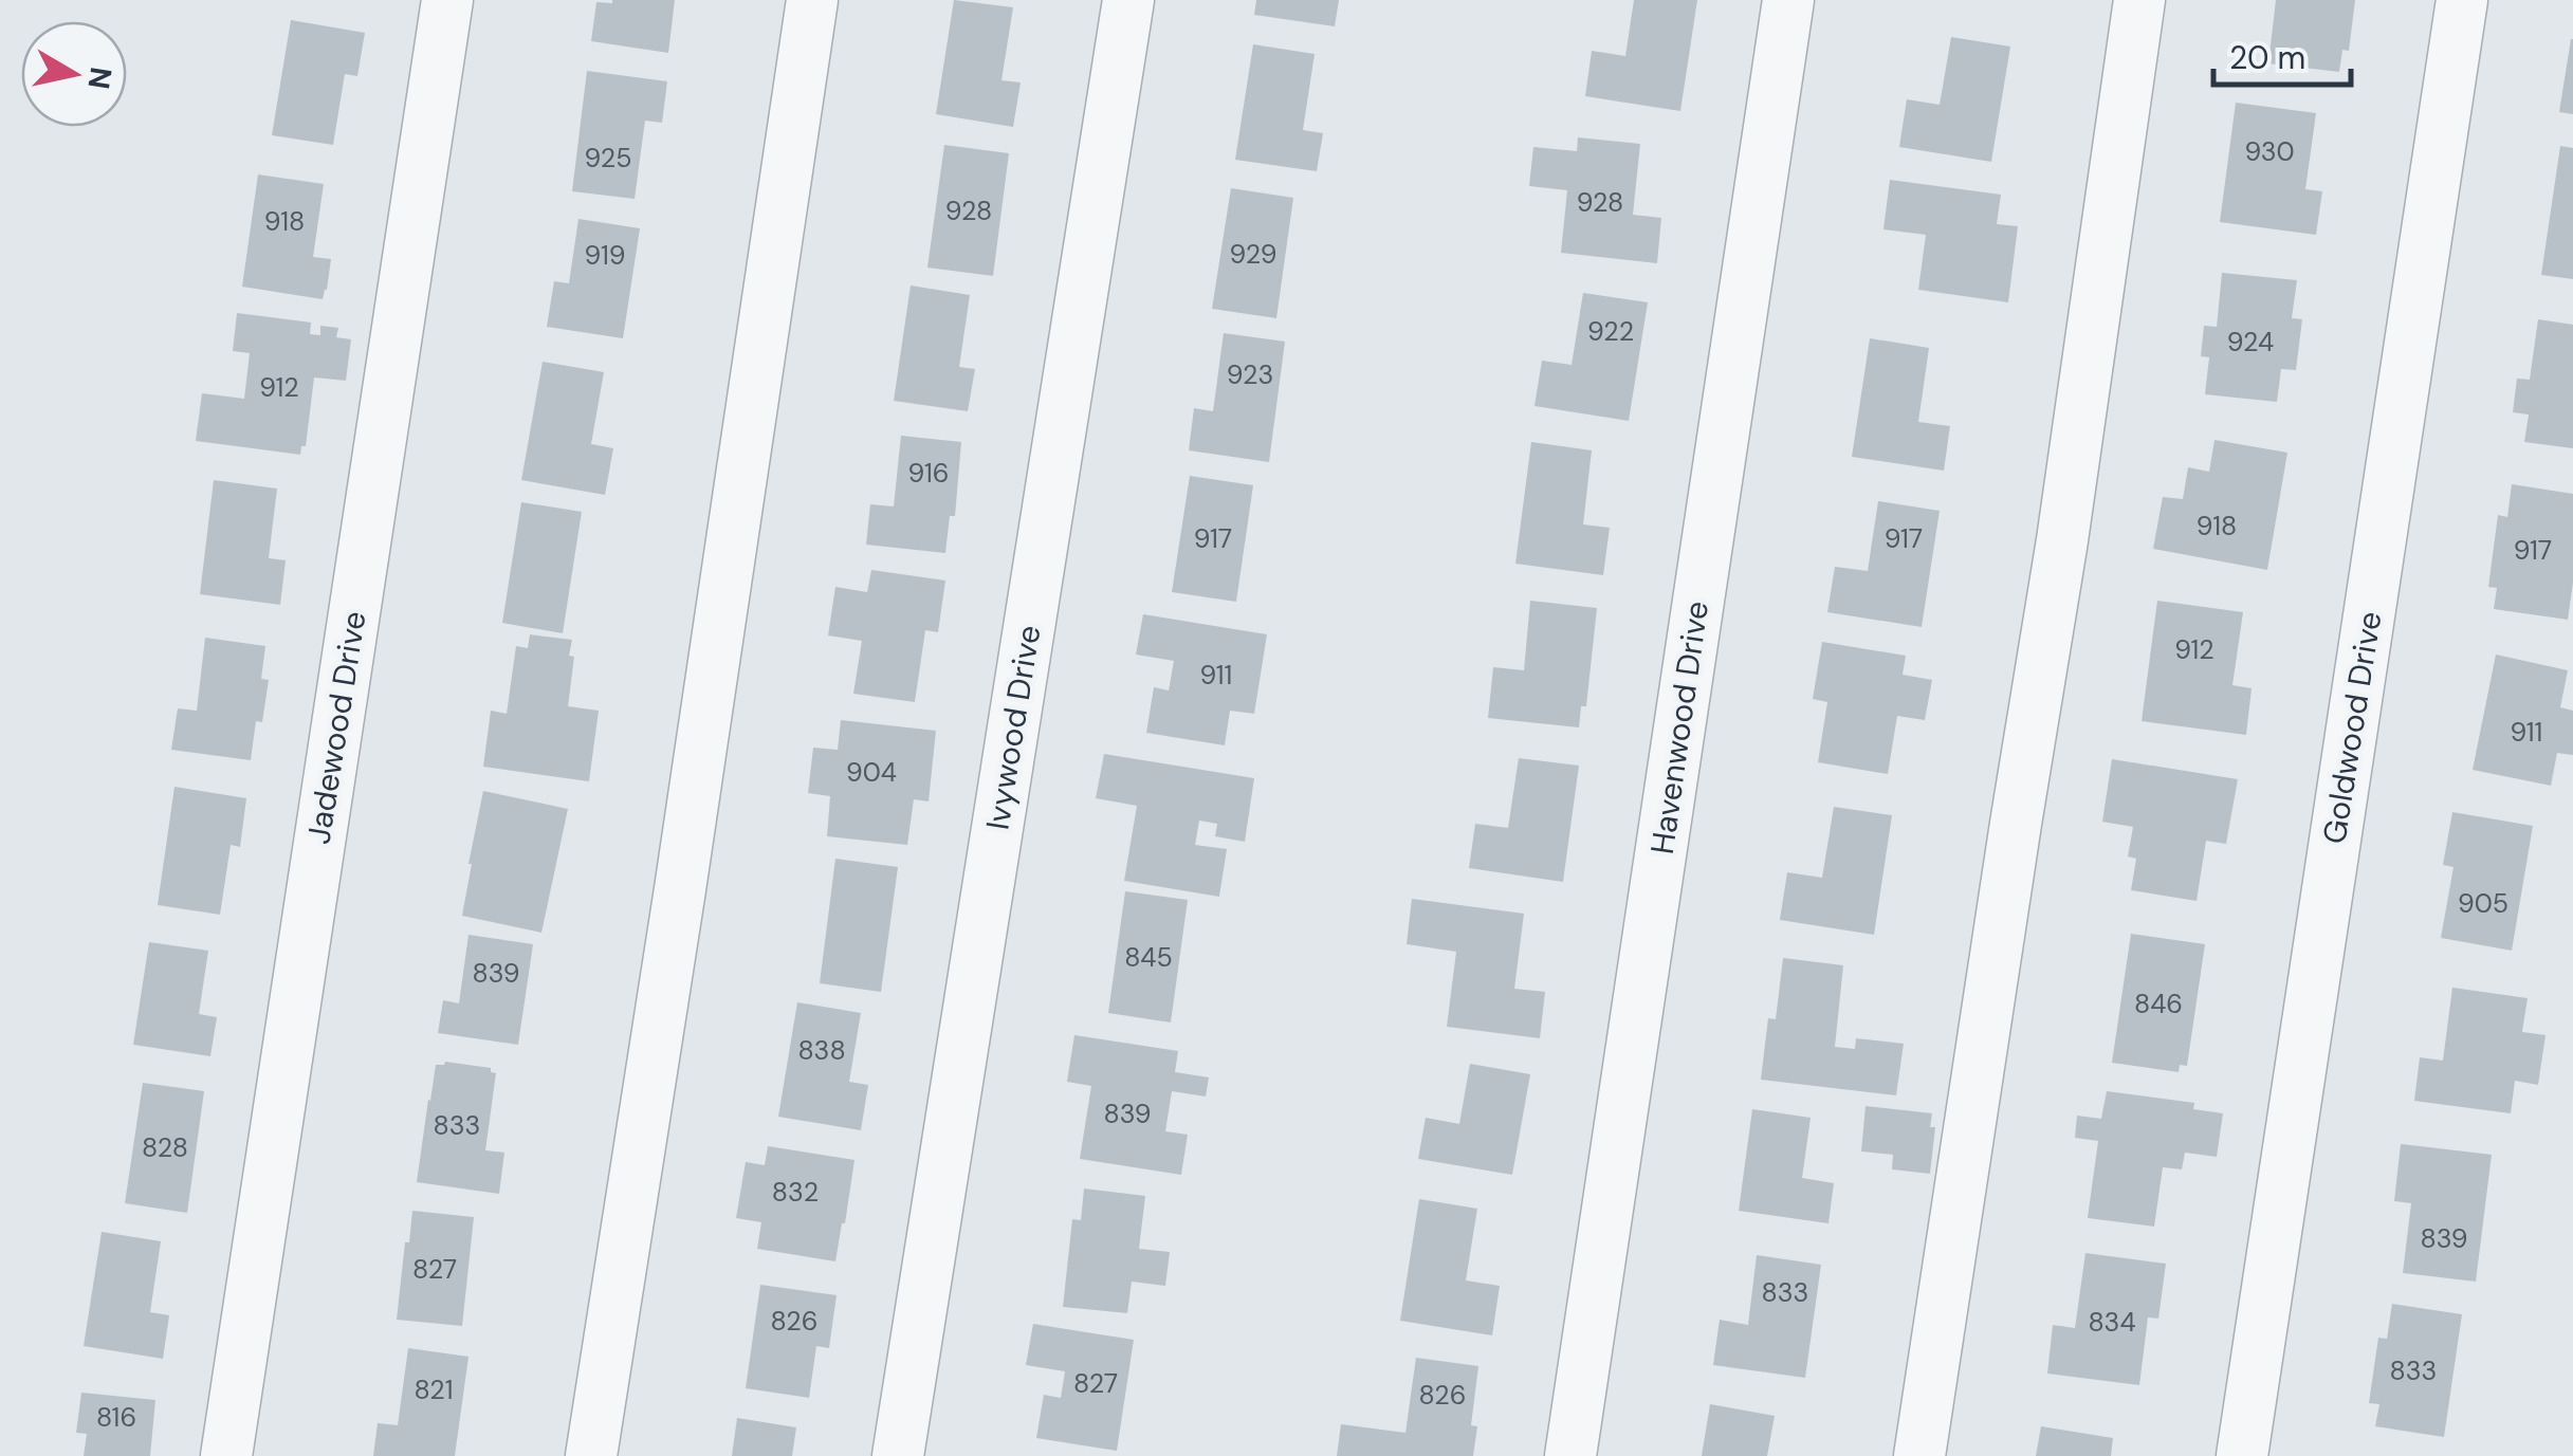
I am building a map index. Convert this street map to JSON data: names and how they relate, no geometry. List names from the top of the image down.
{
  "streets": {
    "street": [
      "Jadewood Drive",
      "Ivywood Drive",
      "Havenwood Drive",
      "Goldwood Drive"
    ]
  },
  "house_numbers": [
    "930",
    "925",
    "928",
    "928",
    "918",
    "929",
    "919",
    "922",
    "924",
    "923",
    "912",
    "916",
    "918",
    "917",
    "917",
    "917",
    "912",
    "911",
    "911",
    "904",
    "905",
    "845",
    "839",
    "846",
    "838",
    "839",
    "833",
    "828",
    "832",
    "839",
    "827",
    "833",
    "826",
    "834",
    "833",
    "827",
    "821",
    "826",
    "816"
  ],
  "scale_bar": "20 m",
  "north": "right"
}
